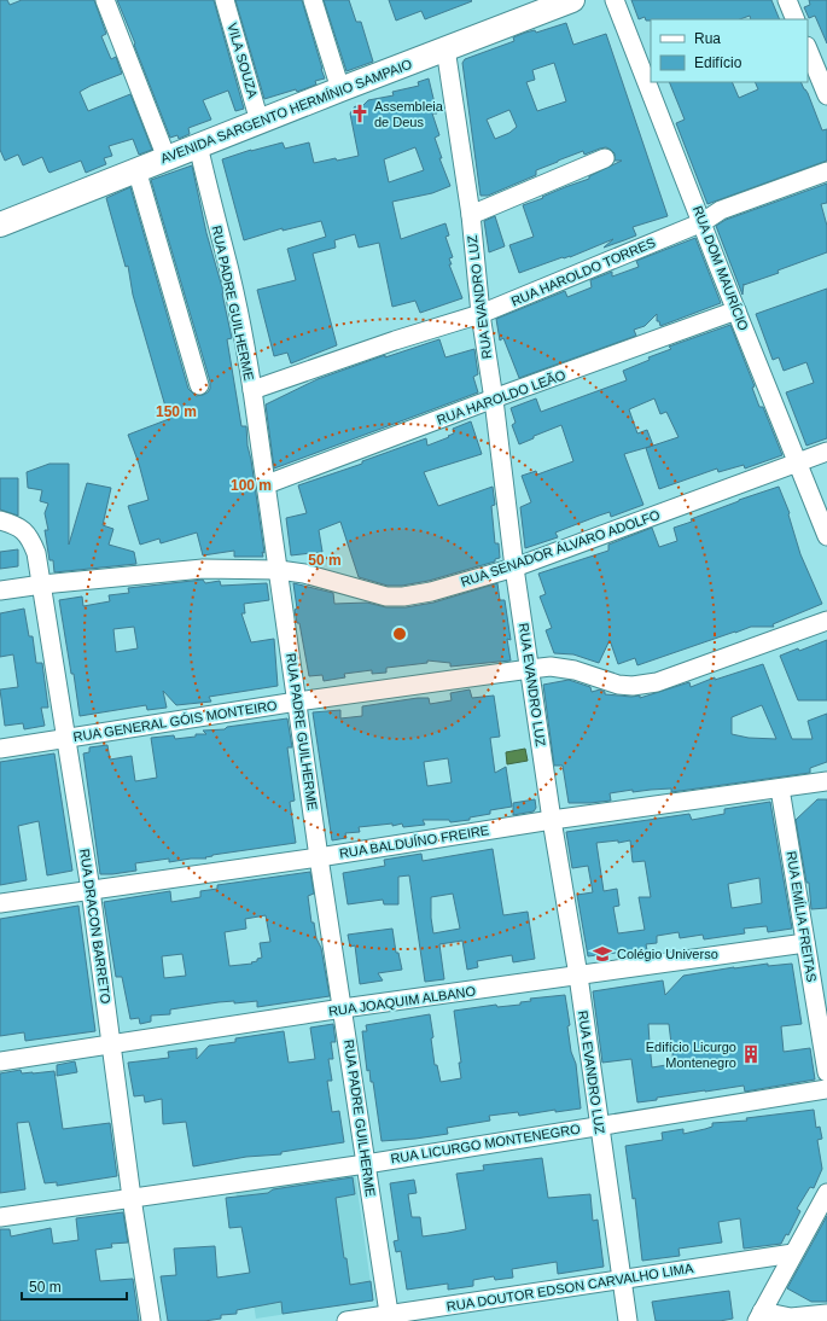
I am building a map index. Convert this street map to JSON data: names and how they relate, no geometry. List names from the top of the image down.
{
  "streets": {
    "main road": ["AVENIDA SARGENTO HERMÍNIO SAMPAIO"],
    "street": [
      "VILA SOUZA",
      "RUA DOM MAURÍCIO",
      "RUA HAROLDO TORRES",
      "RUA EVANDRO LUZ",
      "RUA PADRE GUILHERME",
      "RUA HAROLDO LEÃO",
      "RUA SENADOR ÁLVARO ADOLFO",
      "RUA GENERAL GÓIS MONTEIRO",
      "RUA BALDUÍNO FREIRE",
      "RUA EMÍLIA FREITAS",
      "RUA DRACON BARRETO",
      "RUA JOAQUIM ALBANO",
      "RUA LICURGO MONTENEGRO",
      "RUA DOUTOR EDSON CARVALHO LIMA"
    ]
  },
  "crossings": [
    ["VILA SOUZA", "AVENIDA SARGENTO HERMÍNIO SAMPAIO"],
    ["AVENIDA SARGENTO HERMÍNIO SAMPAIO", "RUA EVANDRO LUZ"],
    ["AVENIDA SARGENTO HERMÍNIO SAMPAIO", "RUA PADRE GUILHERME"],
    ["RUA DOM MAURÍCIO", "RUA HAROLDO TORRES"],
    ["RUA DOM MAURÍCIO", "RUA HAROLDO LEÃO"],
    ["RUA DOM MAURÍCIO", "RUA SENADOR ÁLVARO ADOLFO"],
    ["RUA HAROLDO TORRES", "RUA EVANDRO LUZ"],
    ["RUA HAROLDO TORRES", "RUA PADRE GUILHERME"],
    ["RUA EVANDRO LUZ", "RUA HAROLDO LEÃO"],
    ["RUA EVANDRO LUZ", "RUA SENADOR ÁLVARO ADOLFO"],
    ["RUA EVANDRO LUZ", "RUA GENERAL GÓIS MONTEIRO"],
    ["RUA EVANDRO LUZ", "RUA BALDUÍNO FREIRE"],
    ["RUA EVANDRO LUZ", "RUA JOAQUIM ALBANO"],
    ["RUA EVANDRO LUZ", "RUA LICURGO MONTENEGRO"],
    ["RUA EVANDRO LUZ", "RUA DOUTOR EDSON CARVALHO LIMA"],
    ["RUA PADRE GUILHERME", "RUA HAROLDO LEÃO"],
    ["RUA PADRE GUILHERME", "RUA SENADOR ÁLVARO ADOLFO"],
    ["RUA PADRE GUILHERME", "RUA GENERAL GÓIS MONTEIRO"],
    ["RUA PADRE GUILHERME", "RUA BALDUÍNO FREIRE"],
    ["RUA PADRE GUILHERME", "RUA JOAQUIM ALBANO"],
    ["RUA PADRE GUILHERME", "RUA LICURGO MONTENEGRO"],
    ["RUA PADRE GUILHERME", "RUA DOUTOR EDSON CARVALHO LIMA"],
    ["RUA SENADOR ÁLVARO ADOLFO", "RUA DRACON BARRETO"],
    ["RUA GENERAL GÓIS MONTEIRO", "RUA DRACON BARRETO"],
    ["RUA BALDUÍNO FREIRE", "RUA EMÍLIA FREITAS"],
    ["RUA BALDUÍNO FREIRE", "RUA DRACON BARRETO"],
    ["RUA EMÍLIA FREITAS", "RUA JOAQUIM ALBANO"],
    ["RUA DRACON BARRETO", "RUA JOAQUIM ALBANO"],
    ["RUA DRACON BARRETO", "RUA LICURGO MONTENEGRO"]
  ],
  "places": {
    "church": ["Assembleia de Deus"],
    "school or university": ["Colégio Universo"],
    "building": ["Edifício Licurgo Montenegro"]
  },
  "legend": ["Rua", "Edifício"],
  "scale_bar": "50 m",
  "rings": ["150 m", "100 m", "50 m"]
}
